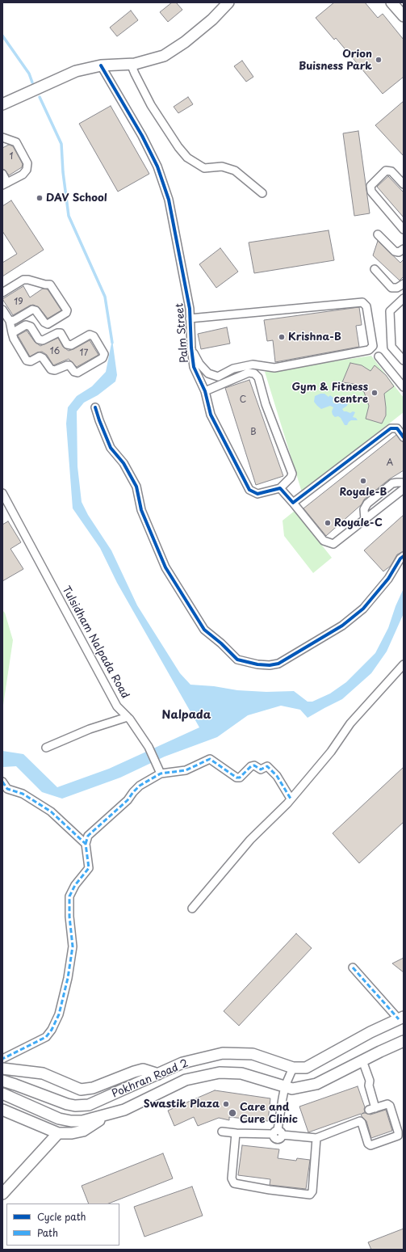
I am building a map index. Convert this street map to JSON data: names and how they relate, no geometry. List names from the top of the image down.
{
  "streets": {
    "main road": ["Pokhran Road 2"],
    "street": ["Palm Street", "Tulsidham Nalpada Road"]
  },
  "districts": ["Nalpada"],
  "places": [
    "Orion Buisness Park",
    "DAV School",
    "Krishna-B",
    "Gym & Fitness centre",
    "Royale-B",
    "Royale-C",
    "Swastik Plaza",
    "Care and Cure Clinic"
  ],
  "house_numbers": [
    "1",
    "19",
    "16",
    "17",
    "C",
    "B",
    "A"
  ],
  "legend": ["Cycle path", "Path"]
}
